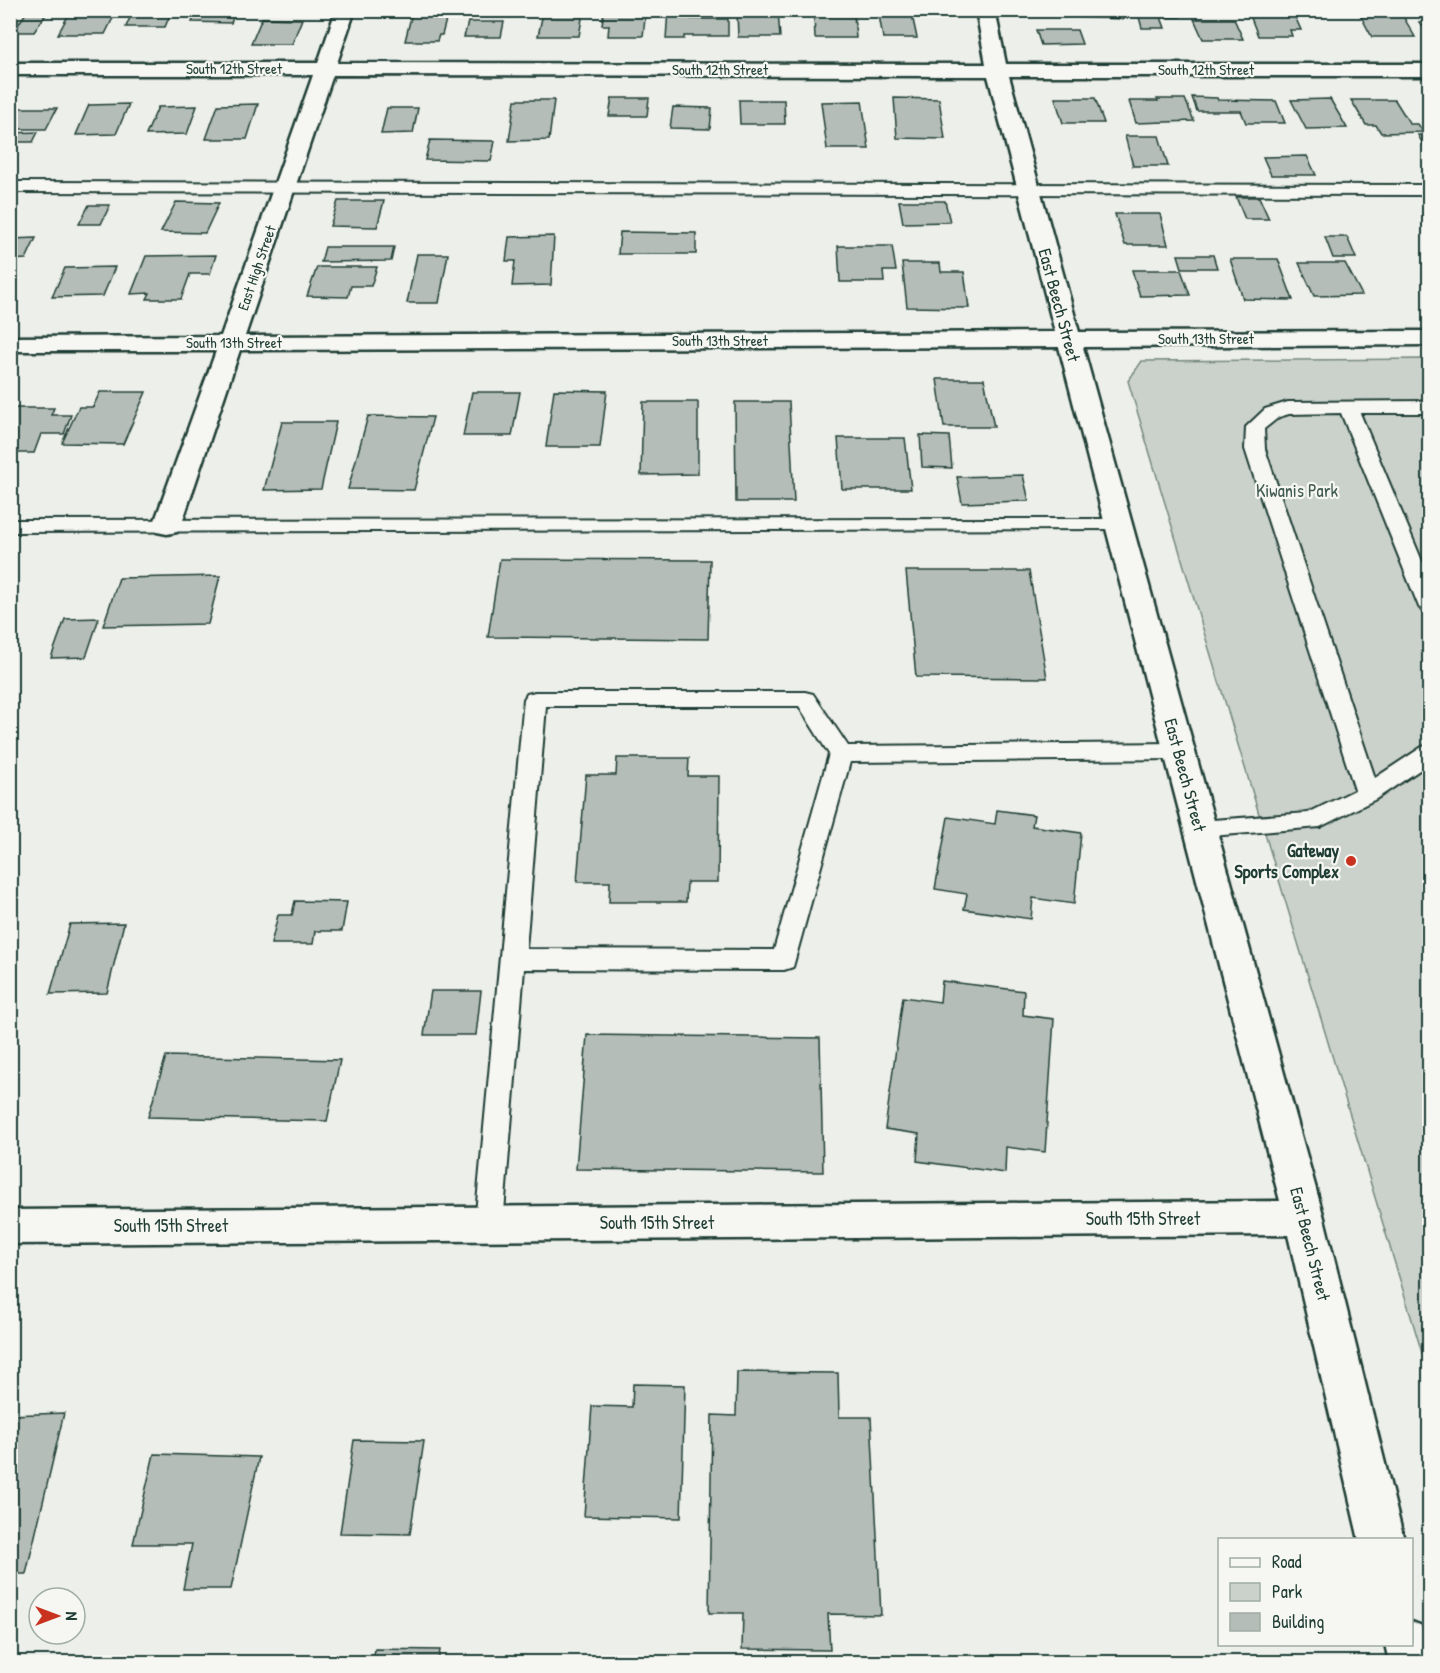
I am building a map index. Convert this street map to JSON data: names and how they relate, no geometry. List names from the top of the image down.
{
  "streets": {
    "street": [
      "South 12th Street",
      "East High Street",
      "East Beech Street",
      "South 13th Street",
      "South 15th Street"
    ]
  },
  "crossings": [
    ["South 12th Street", "East High Street"],
    ["South 12th Street", "East Beech Street"],
    ["East High Street", "South 13th Street"],
    ["East Beech Street", "South 13th Street"],
    ["East Beech Street", "South 15th Street"]
  ],
  "parks": ["Kiwanis Park"],
  "places": ["Gateway Sports Complex"],
  "legend": ["Road", "Park", "Building"],
  "north": "right"
}
